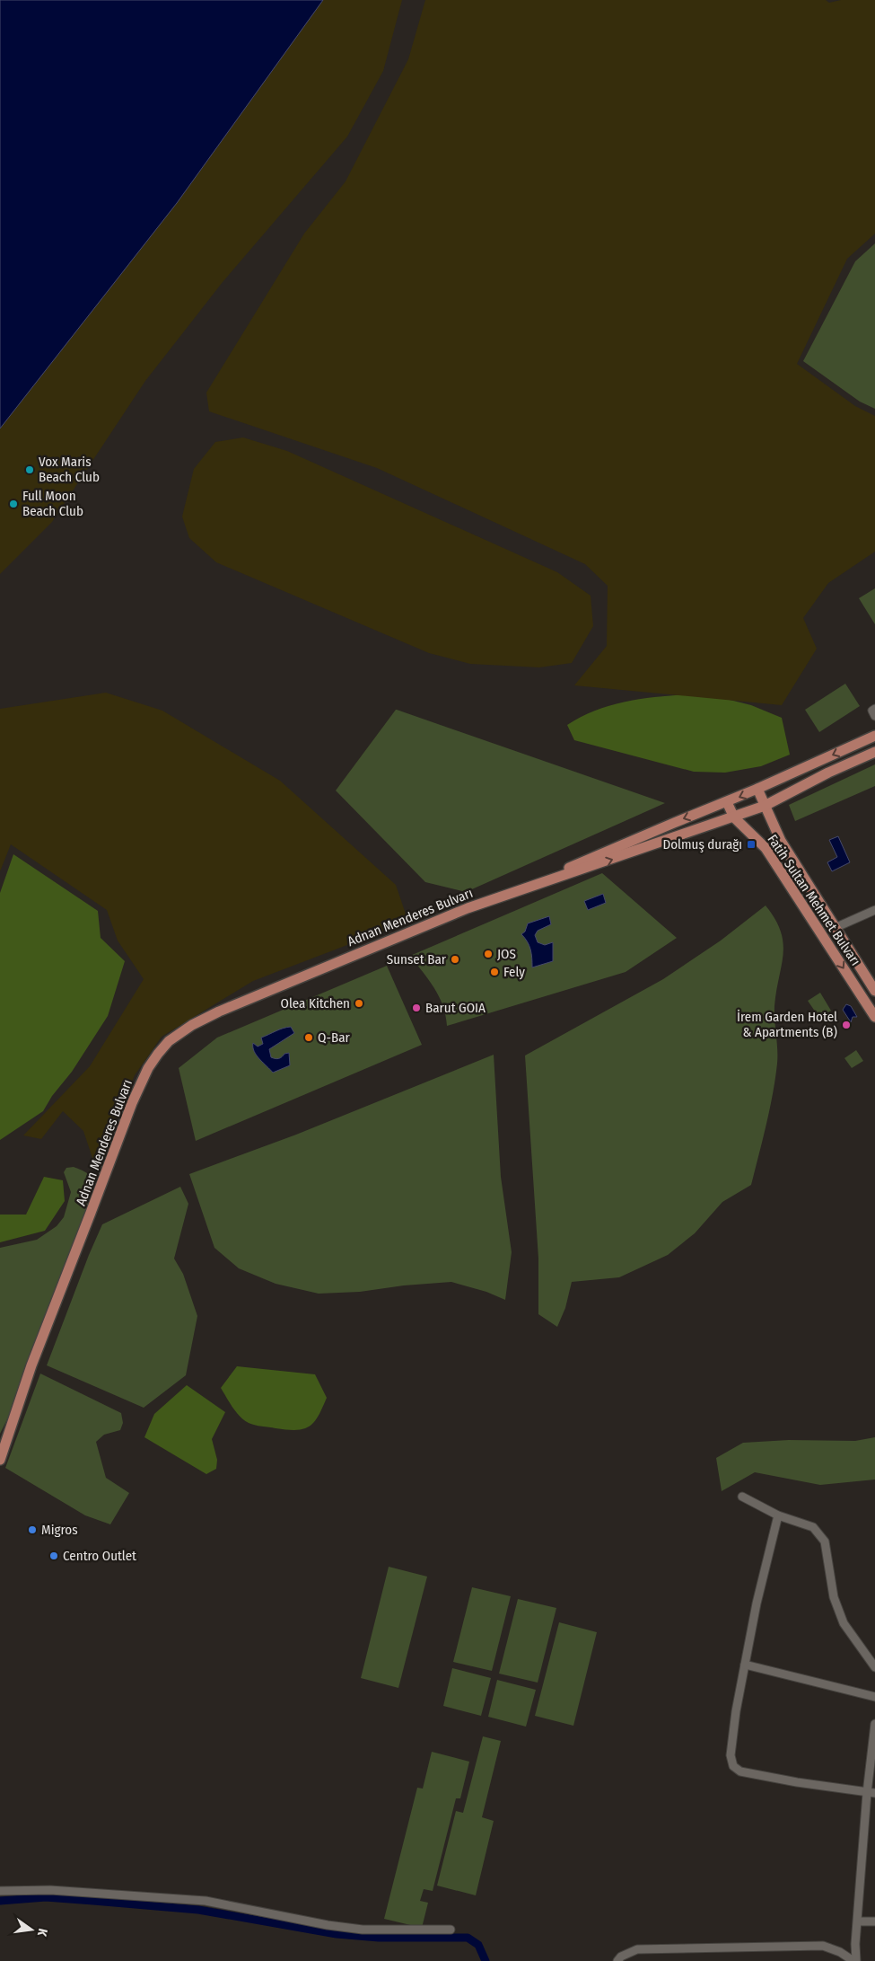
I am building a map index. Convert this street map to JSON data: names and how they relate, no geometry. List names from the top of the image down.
{
  "streets": {
    "main road": ["Fatih Sultan Mehmet Bulvarı", "Adnan Menderes Bulvarı"]
  },
  "crossings": [
    ["Fatih Sultan Mehmet Bulvarı", "Adnan Menderes Bulvarı"]
  ],
  "places": {
    "other": [
      "Vox Maris Beach Club",
      "Full Moon Beach Club",
      "JOS",
      "Sunset Bar",
      "Fely",
      "Olea Kitchen",
      "Barut GOIA",
      "İrem Garden Hotel & Apartments (B)",
      "Q-Bar",
      "Migros",
      "Centro Outlet"
    ],
    "transit": ["Dolmuş durağı"]
  },
  "north": "right"
}
